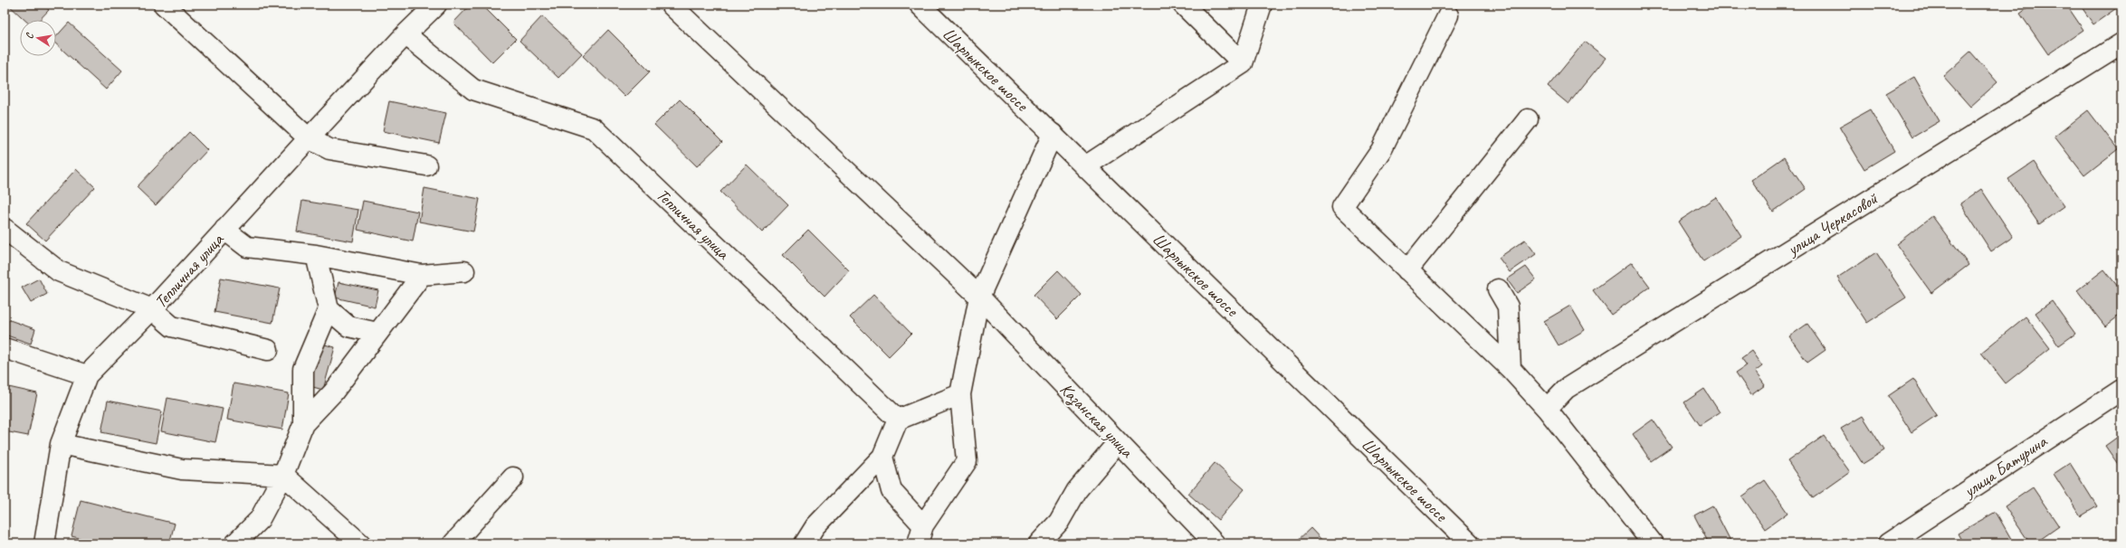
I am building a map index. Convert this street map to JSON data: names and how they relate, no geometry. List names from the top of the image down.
{
  "streets": {
    "street": [
      "Шарлыкское шоссе",
      "Тепличная улица",
      "улица Черкасовой",
      "Казанская улица",
      "улица Батурина"
    ]
  },
  "north": "left"
}
